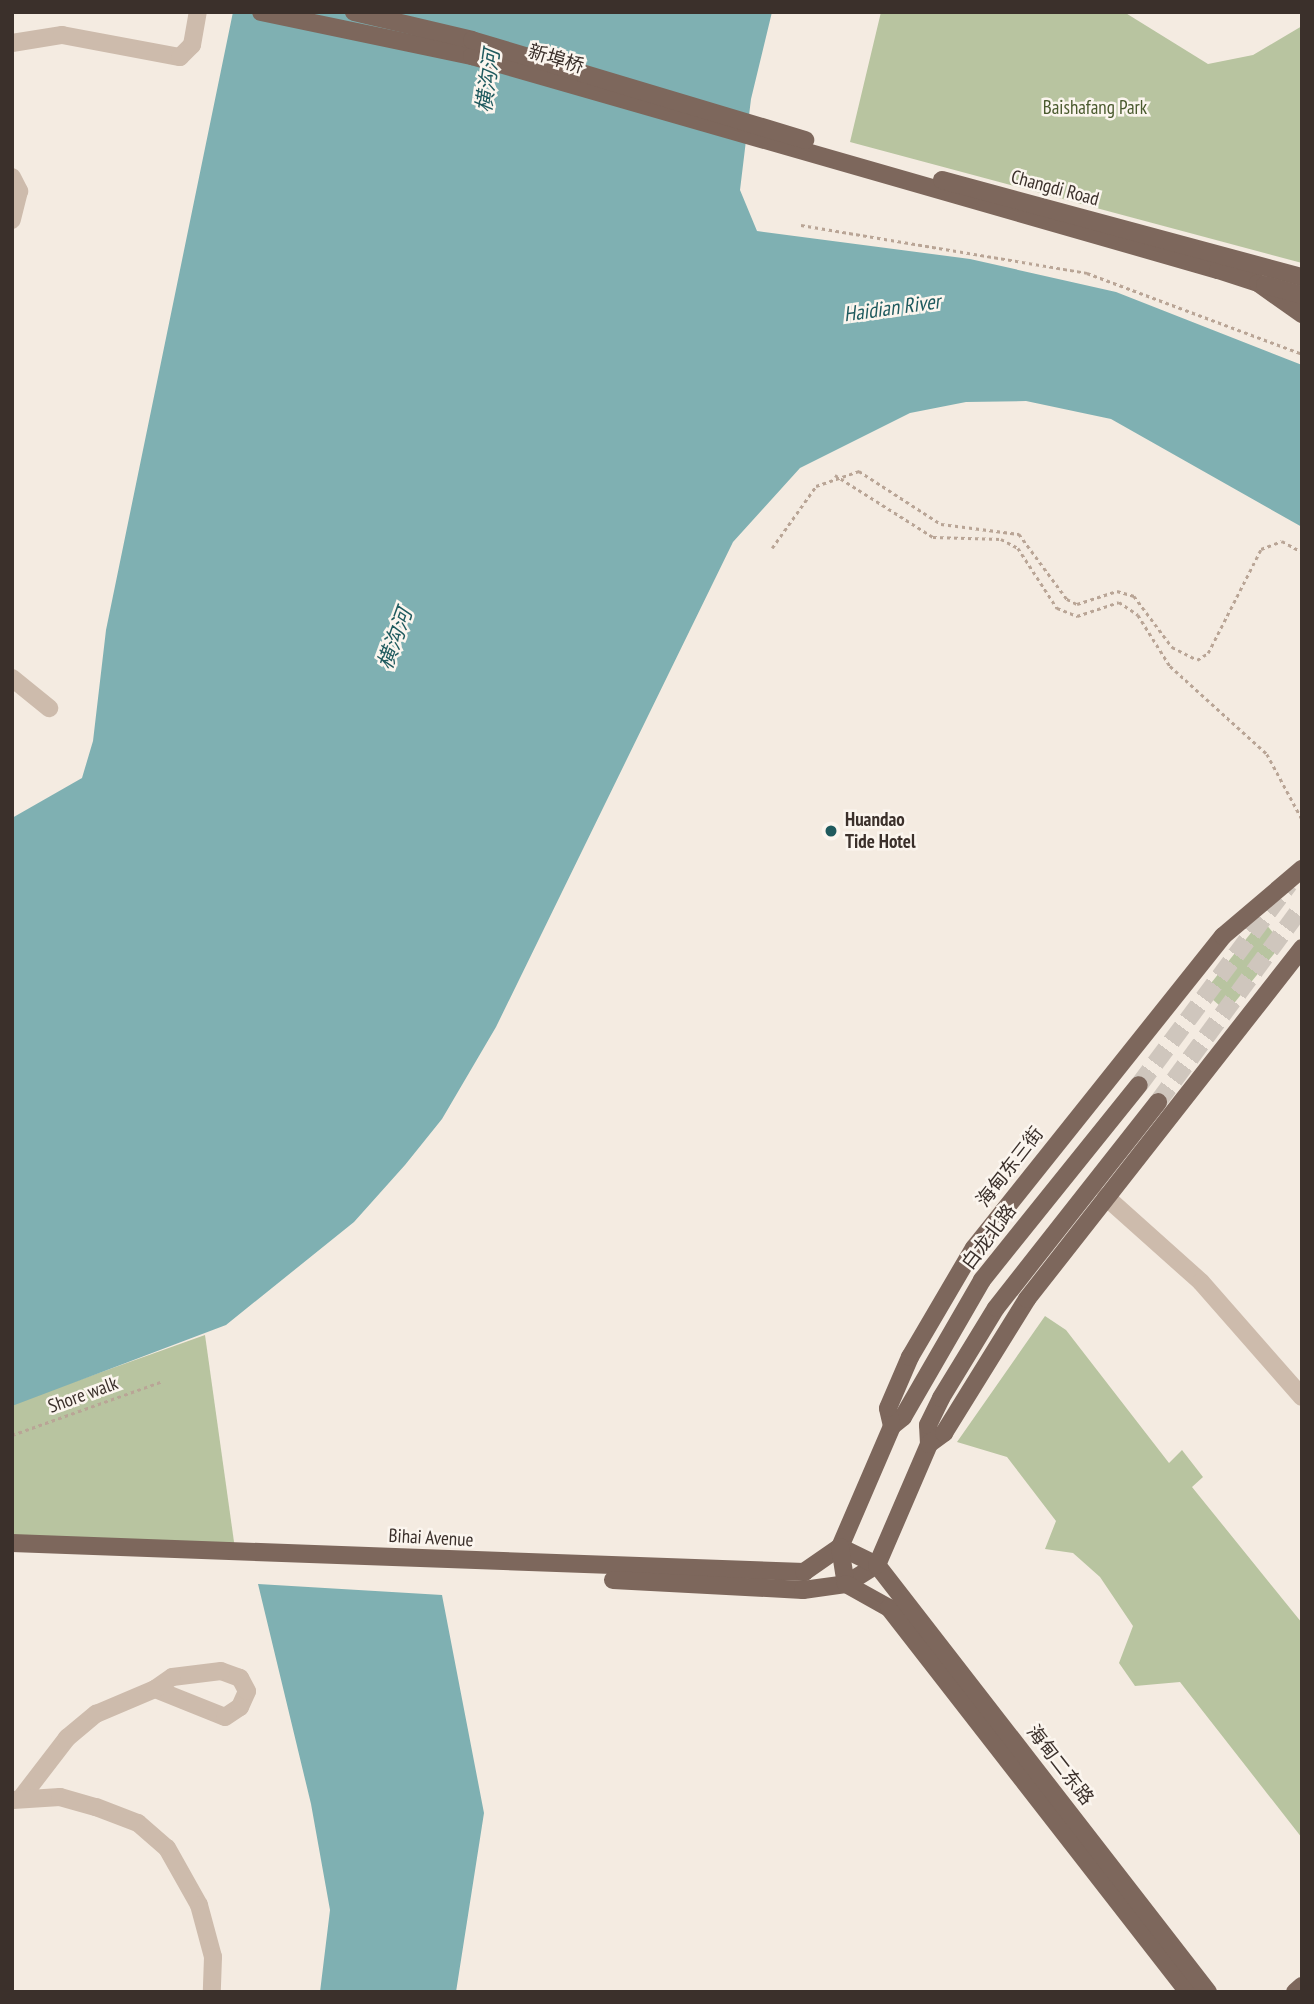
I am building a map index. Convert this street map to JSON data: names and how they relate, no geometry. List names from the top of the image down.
{
  "streets": {
    "main road": [
      "新埠桥",
      "Changdi Road",
      "海甸东三街",
      "白龙北路",
      "Bihai Avenue",
      "海甸二东路"
    ],
    "path": ["Shore walk"]
  },
  "crossings": [
    ["新埠桥", "Changdi Road"],
    ["海甸东三街", "白龙北路"],
    ["海甸东三街", "Bihai Avenue"],
    ["Bihai Avenue", "海甸二东路"]
  ],
  "water": ["横沟河", "Haidian River"],
  "parks": ["Baishafang Park"],
  "places": ["Huandao Tide Hotel"]
}
